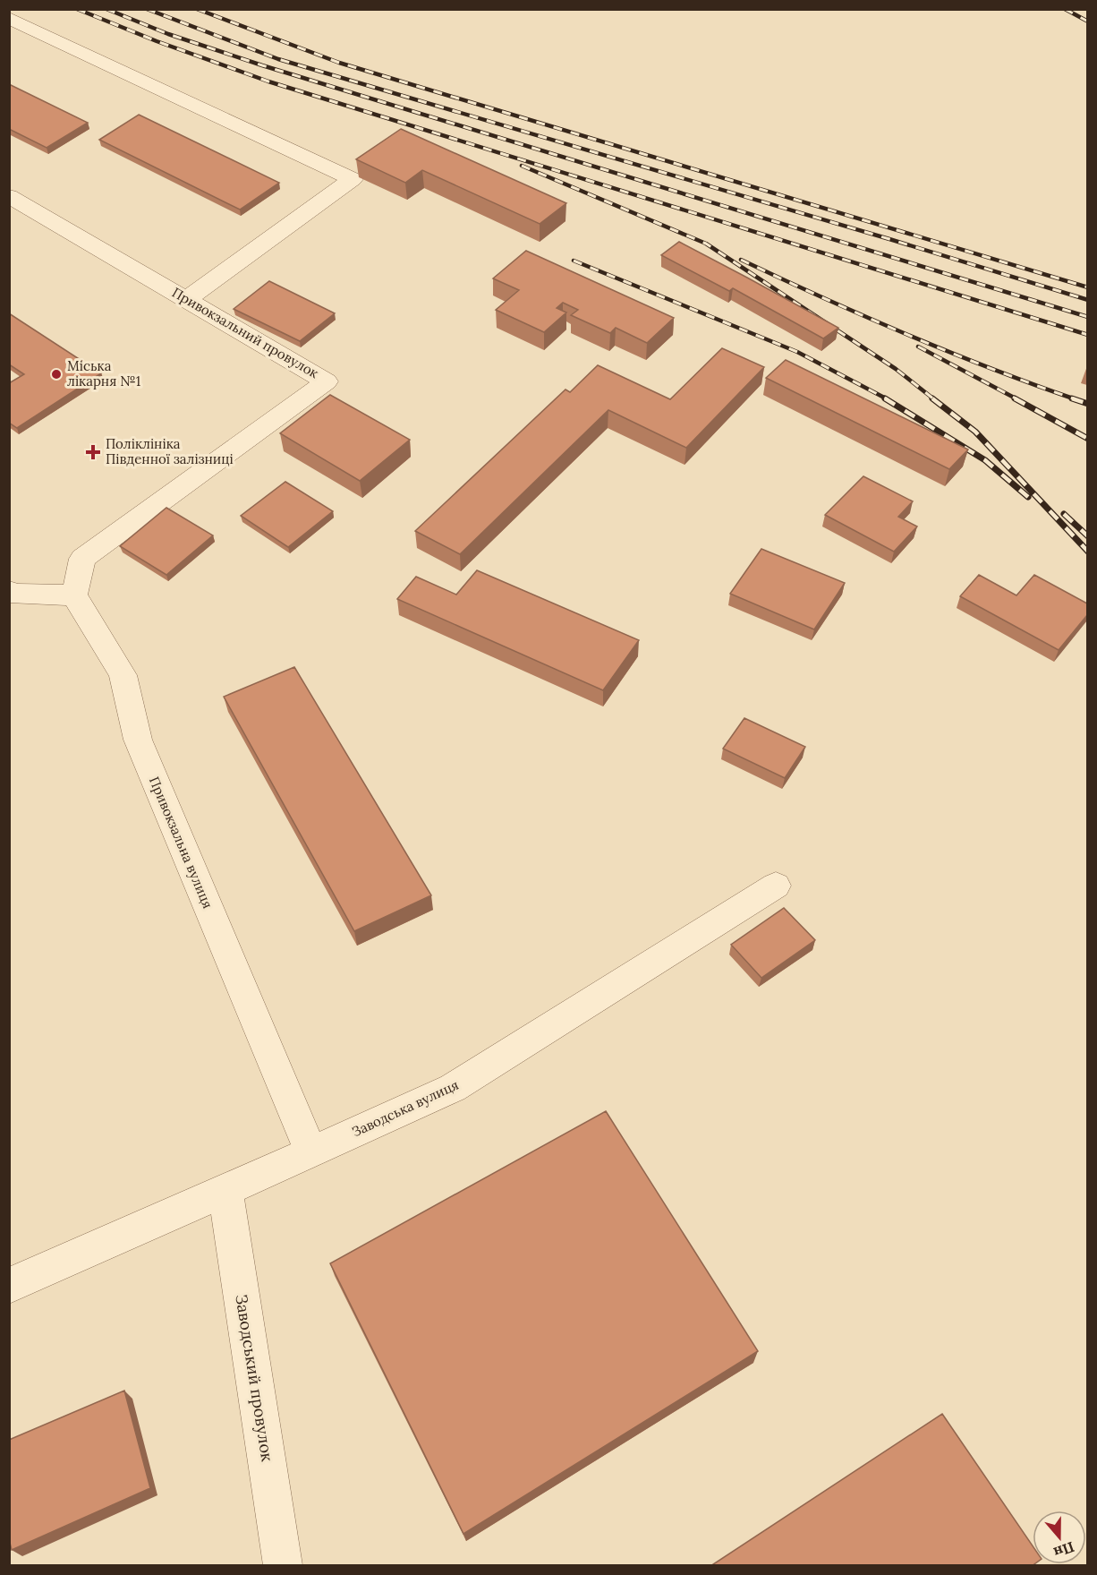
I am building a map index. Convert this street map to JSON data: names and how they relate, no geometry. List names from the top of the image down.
{
  "streets": {
    "street": [
      "Привокзальний провулок",
      "Привокзальна вулиця",
      "Заводська вулиця",
      "Заводський провулок"
    ]
  },
  "crossings": [
    ["Привокзальний провулок", "Привокзальна вулиця"],
    ["Привокзальна вулиця", "Заводська вулиця"],
    ["Заводська вулиця", "Заводський провулок"]
  ],
  "places": {
    "other": ["Міська лікарня №1"],
    "health": ["Поліклініка Південної залізниці"]
  },
  "north": "bottom"
}
